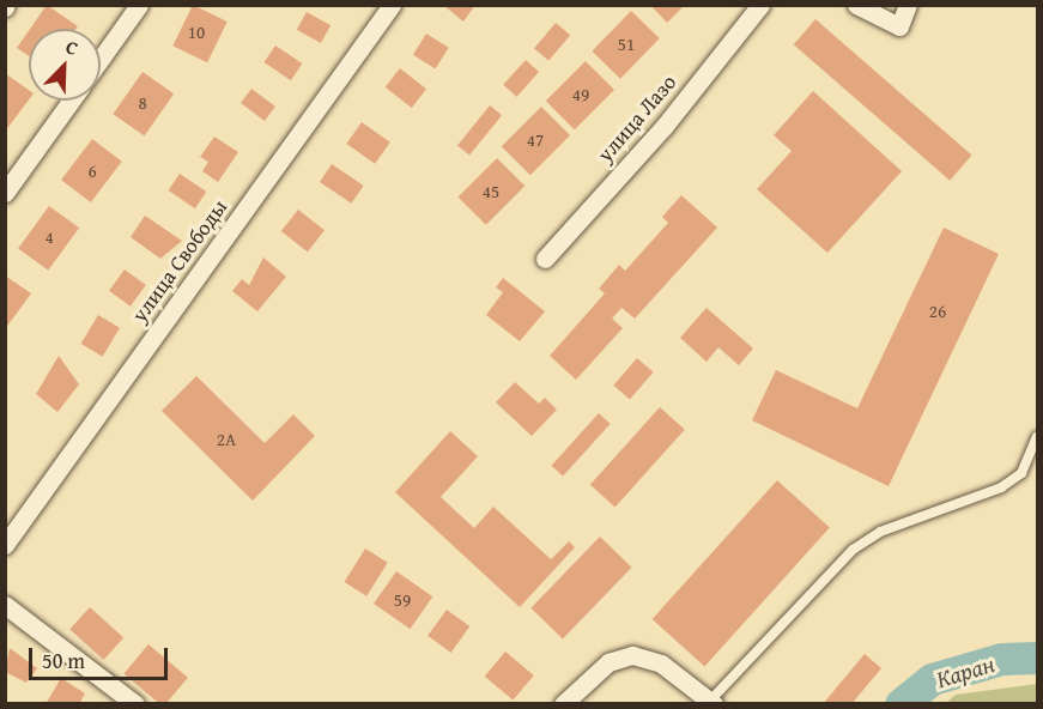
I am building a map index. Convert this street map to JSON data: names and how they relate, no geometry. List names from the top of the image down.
{
  "streets": {
    "street": ["улица Лазо", "улица Свободы"]
  },
  "water": ["Каран"],
  "house_numbers": [
    "10",
    "51",
    "49",
    "8",
    "47",
    "6",
    "45",
    "4",
    "26",
    "2А",
    "59"
  ],
  "scale_bar": "50 m",
  "north": "top right"
}
